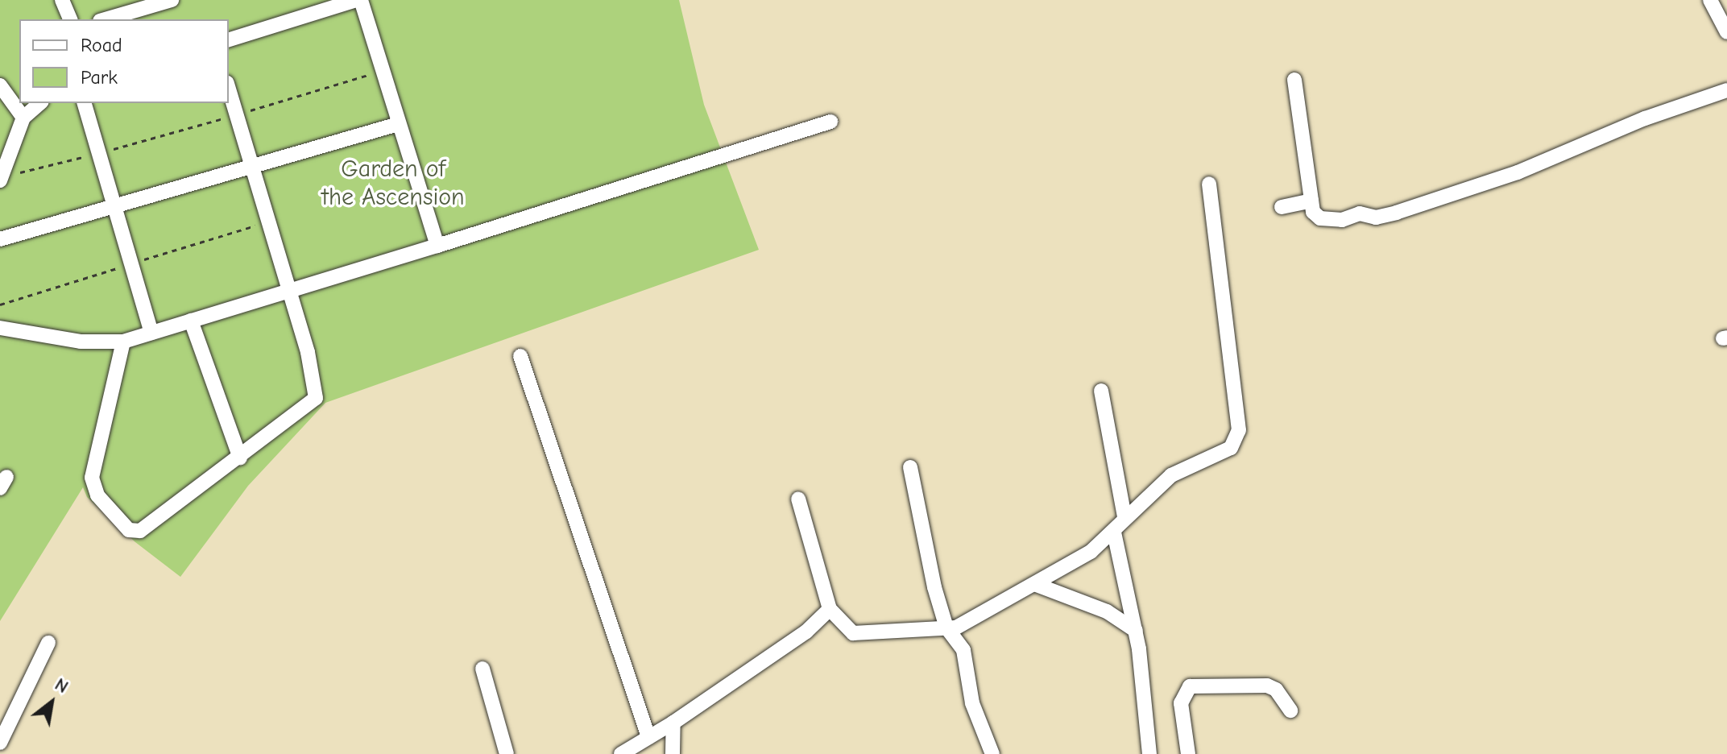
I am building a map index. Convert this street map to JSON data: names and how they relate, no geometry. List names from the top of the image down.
{
  "parks": ["Garden of the Ascension"],
  "legend": ["Road", "Park"],
  "north": "top right"
}
